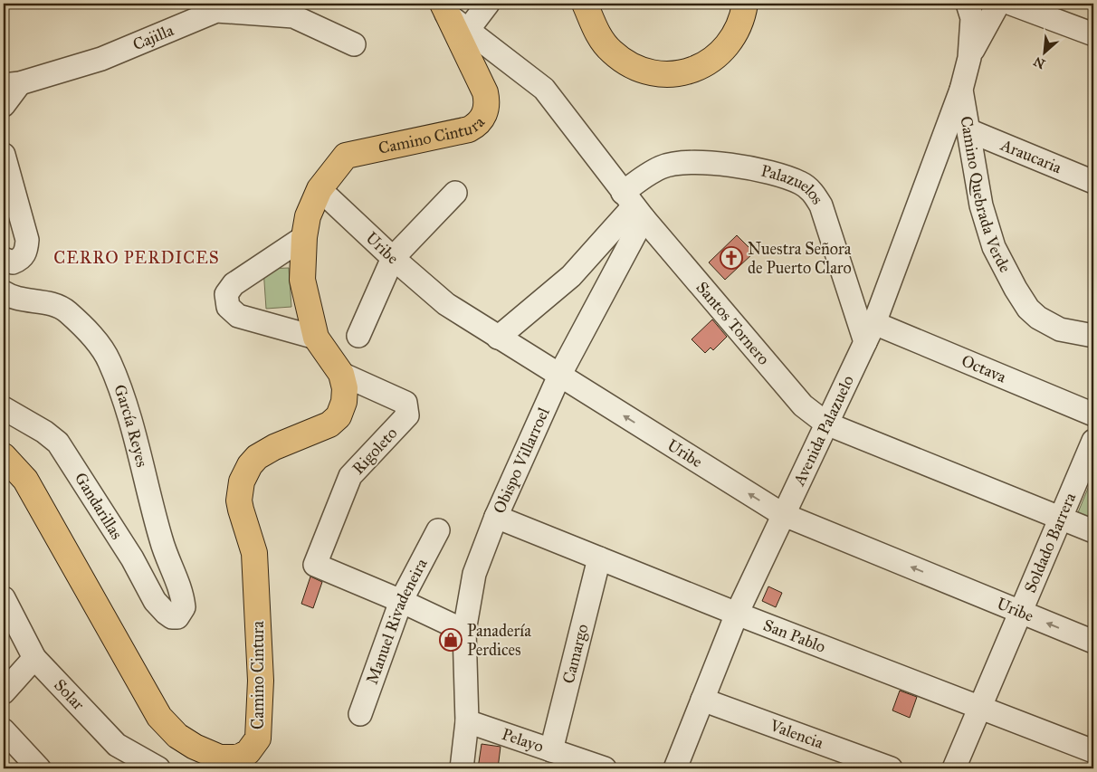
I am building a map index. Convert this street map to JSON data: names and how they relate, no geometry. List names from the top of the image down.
{
  "streets": {
    "main road": ["Camino Cintura"],
    "street": [
      "Cajilla",
      "Araucaria",
      "Palazuelos",
      "Camino Quebrada Verde",
      "Uribe",
      "Santos Tornero",
      "Octava",
      "García Reyes",
      "Avenida Palazuelo",
      "Rigoleto",
      "Obispo Villarroel",
      "Gandarillas",
      "Soldado Barrera",
      "Manuel Rivadeneira",
      "San Pablo",
      "Camargo",
      "Solar",
      "Valencia",
      "Pelayo"
    ]
  },
  "crossings": [
    ["Camino Cintura", "Uribe"],
    ["Camino Cintura", "Santos Tornero"],
    ["Camino Cintura", "Rigoleto"],
    ["Araucaria", "Camino Quebrada Verde"],
    ["Palazuelos", "Santos Tornero"],
    ["Palazuelos", "Octava"],
    ["Palazuelos", "Avenida Palazuelo"],
    ["Palazuelos", "Obispo Villarroel"],
    ["Camino Quebrada Verde", "Avenida Palazuelo"],
    ["Uribe", "Avenida Palazuelo"],
    ["Uribe", "Obispo Villarroel"],
    ["Uribe", "Soldado Barrera"],
    ["Santos Tornero", "Avenida Palazuelo"],
    ["Santos Tornero", "Obispo Villarroel"],
    ["Santos Tornero", "Soldado Barrera"],
    ["Octava", "Avenida Palazuelo"],
    ["García Reyes", "Gandarillas"],
    ["Avenida Palazuelo", "San Pablo"],
    ["Avenida Palazuelo", "Valencia"],
    ["Rigoleto", "Manuel Rivadeneira"],
    ["Obispo Villarroel", "San Pablo"],
    ["Obispo Villarroel", "Pelayo"],
    ["Soldado Barrera", "San Pablo"],
    ["San Pablo", "Camargo"],
    ["Camargo", "Pelayo"]
  ],
  "one_way": ["Uribe"],
  "districts": ["CERRO PERDICES"],
  "places": {
    "church": ["Nuestra Señora de Puerto Claro"],
    "shop": ["Panadería Perdices"]
  },
  "north": "bottom left"
}
